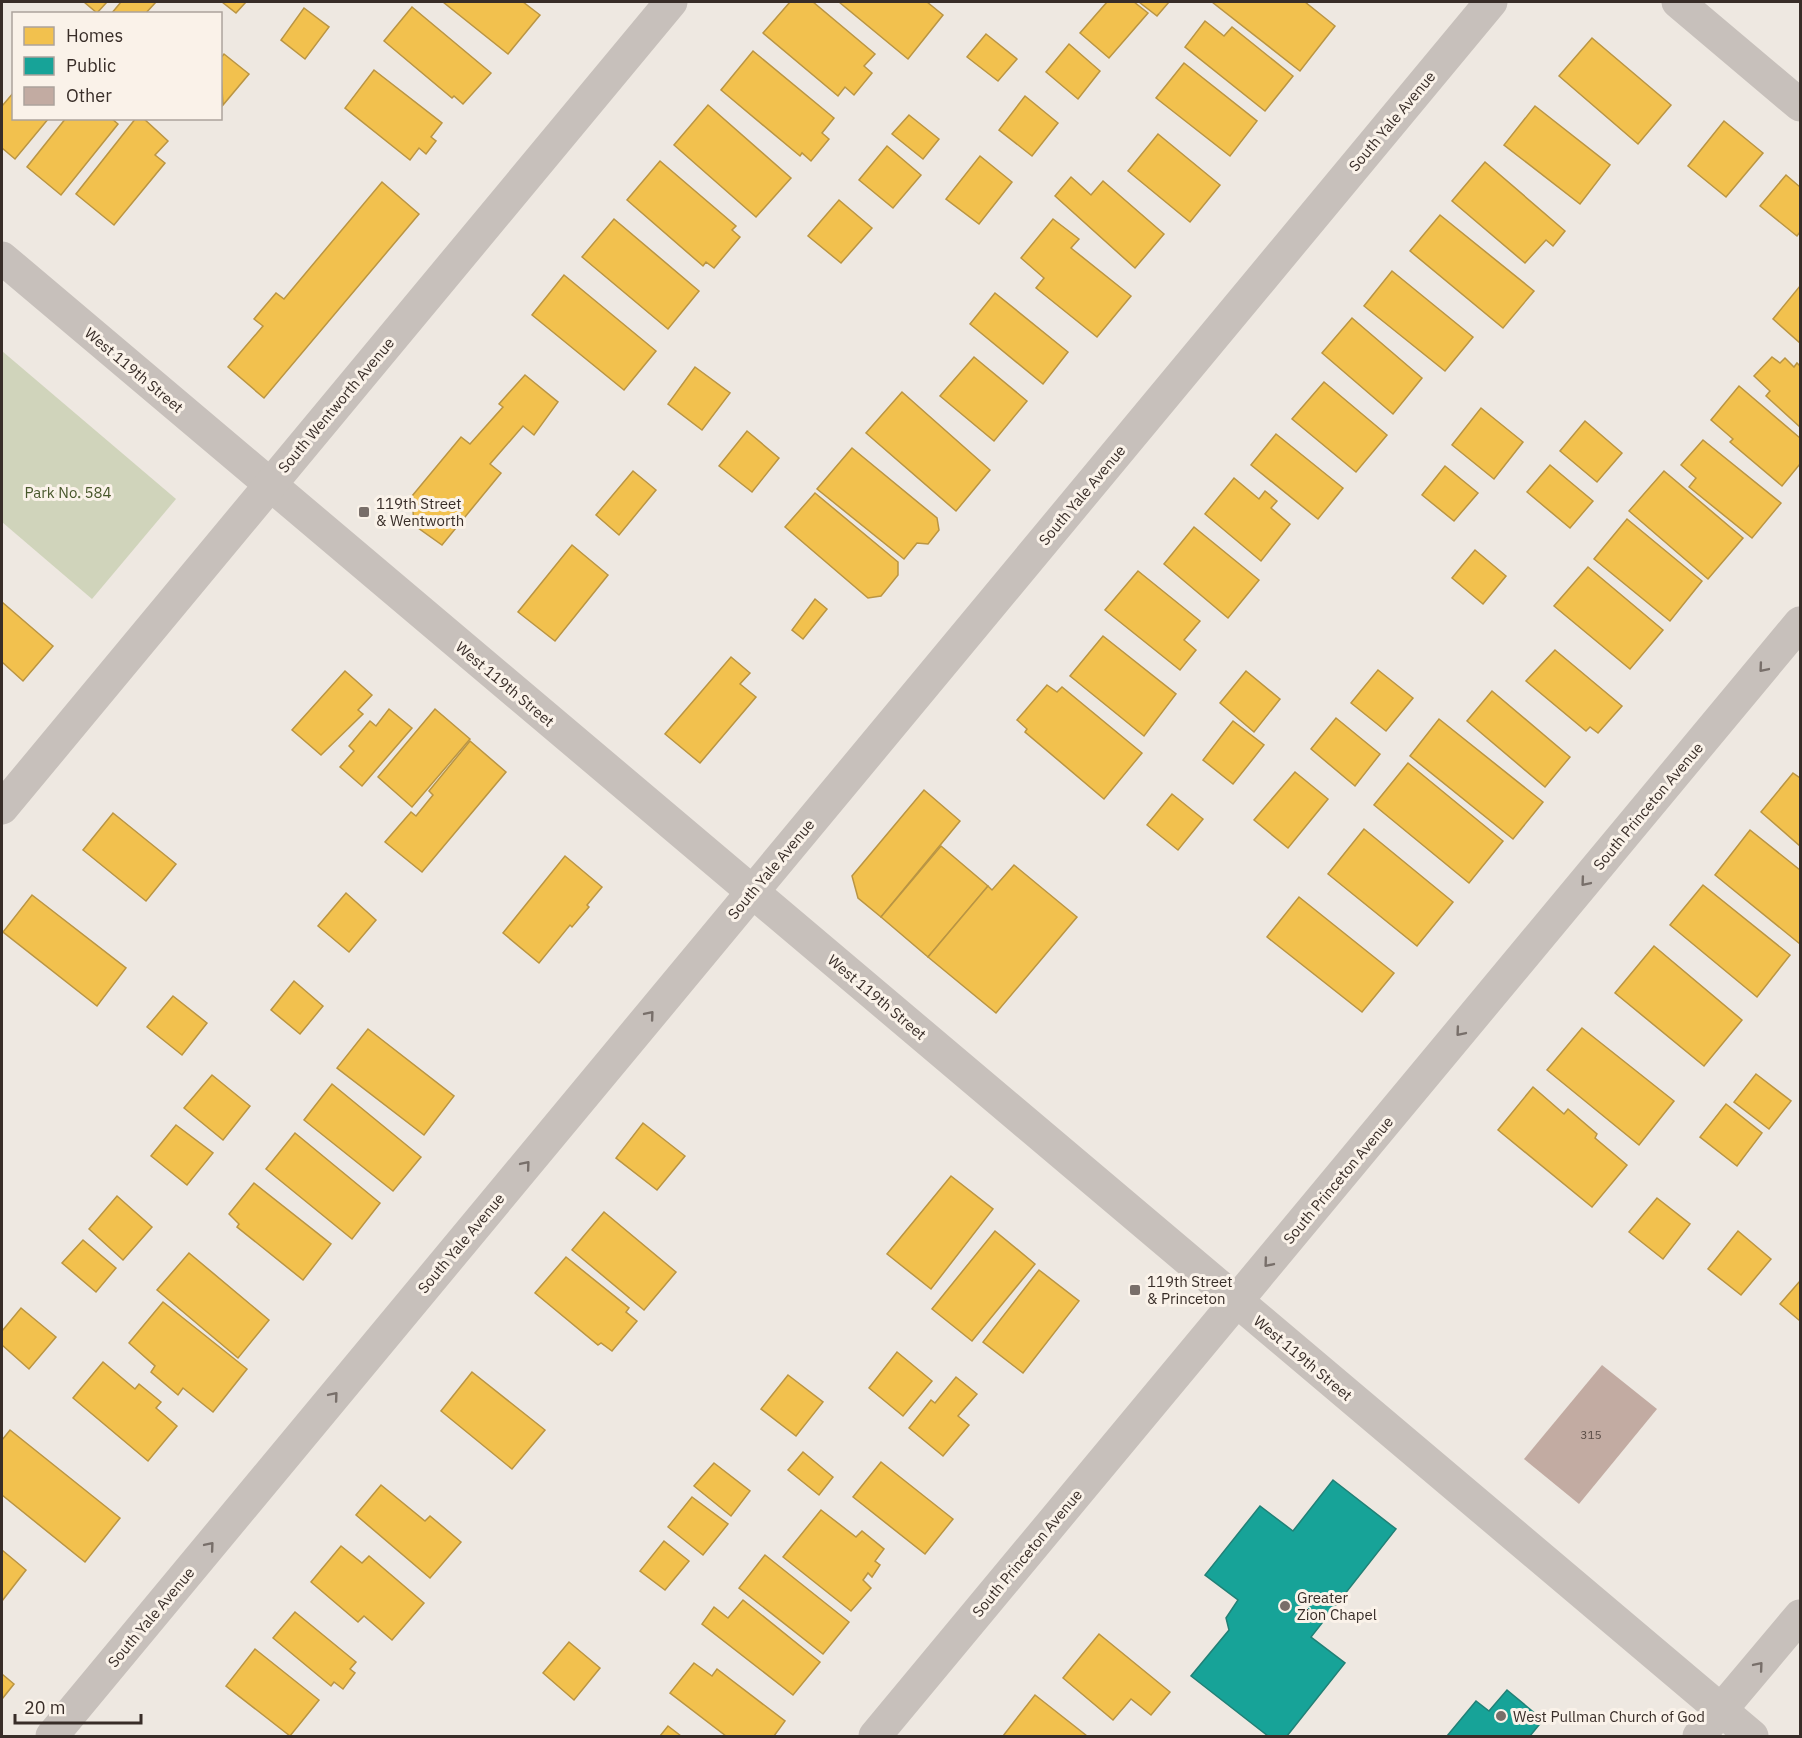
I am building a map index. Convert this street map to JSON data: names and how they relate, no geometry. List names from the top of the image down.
{
  "streets": {
    "street": [
      "South Yale Avenue",
      "West 119th Street",
      "South Wentworth Avenue",
      "South Princeton Avenue"
    ]
  },
  "crossings": [
    ["South Yale Avenue", "West 119th Street"],
    ["West 119th Street", "South Wentworth Avenue"],
    ["West 119th Street", "South Princeton Avenue"]
  ],
  "one_way": ["South Yale Avenue", "South Princeton Avenue"],
  "parks": ["Park No. 584"],
  "places": {
    "transit": ["119th Street & Wentworth", "119th Street & Princeton"],
    "other": ["Greater Zion Chapel", "West Pullman Church of God"]
  },
  "house_numbers": ["315"],
  "legend": ["Homes", "Public", "Other"],
  "scale_bar": "20 m"
}
